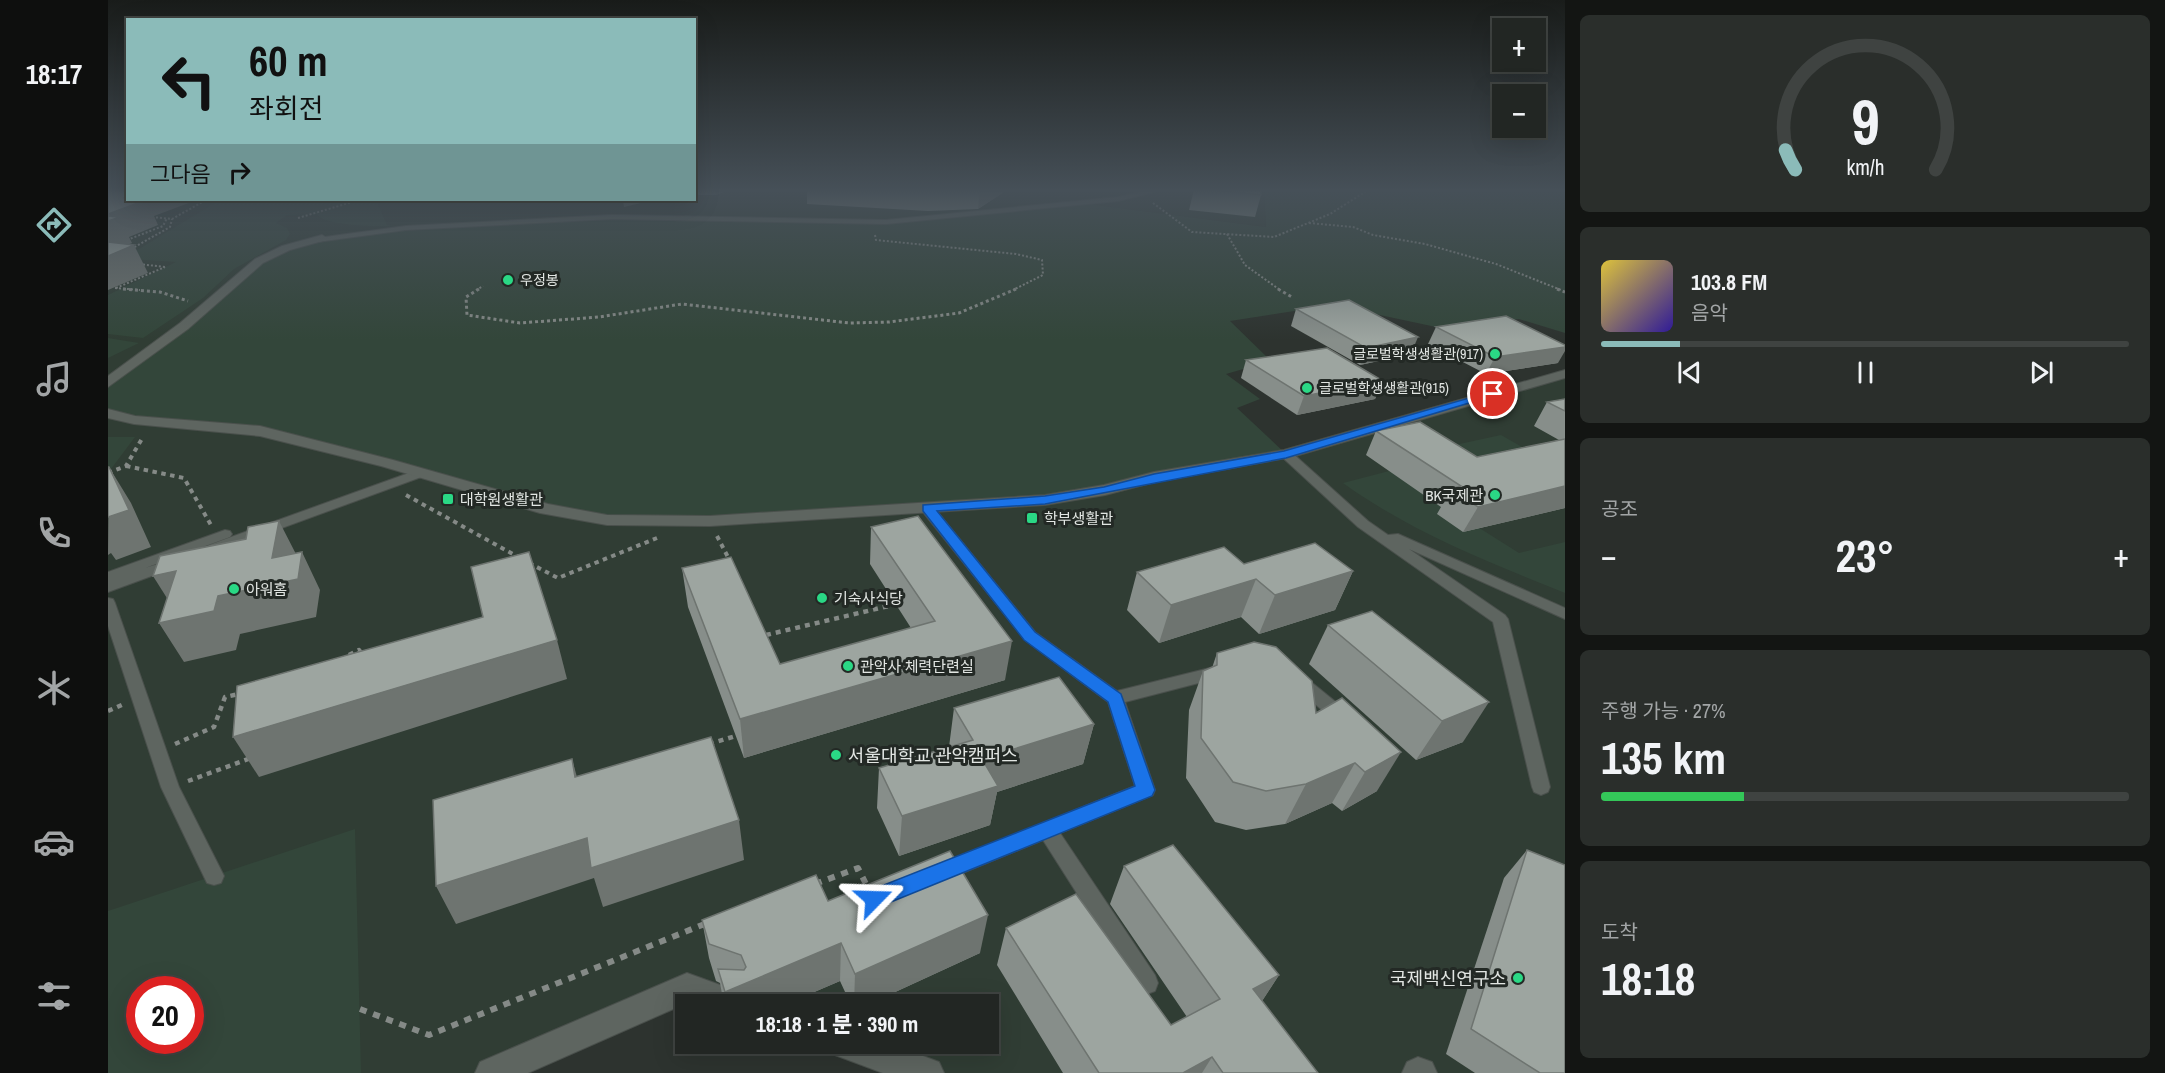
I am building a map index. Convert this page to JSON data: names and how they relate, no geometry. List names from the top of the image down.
{
  "places": {
    "other": [
      "우정봉",
      "글로벌학생생활관(917)",
      "글로벌학생생활관(915)",
      "BK국제관",
      "아워홈",
      "기숙사식당",
      "관악사 체력단련실",
      "서울대학교 관악캠퍼스",
      "국제백신연구소"
    ],
    "transit": ["대학원생활관", "학부생활관"]
  },
  "page": {
    "tabs": "18:17",
    "map_buttons": ["+", "−"],
    "turn": ["60 m", "좌회전"],
    "then": "그다음",
    "song": ["103.8 FM", "음악"],
    "tile": [
      "공조",
      ["주행 가능 · 27%", "135 km"],
      ["도착", "18:18"]
    ],
    "heat": ["−", "23°", "+"],
    "limit": "20",
    "trip": "18:18 · 1 분 · 390 m",
    "gauge": ["9", "km/h"]
  }
}
